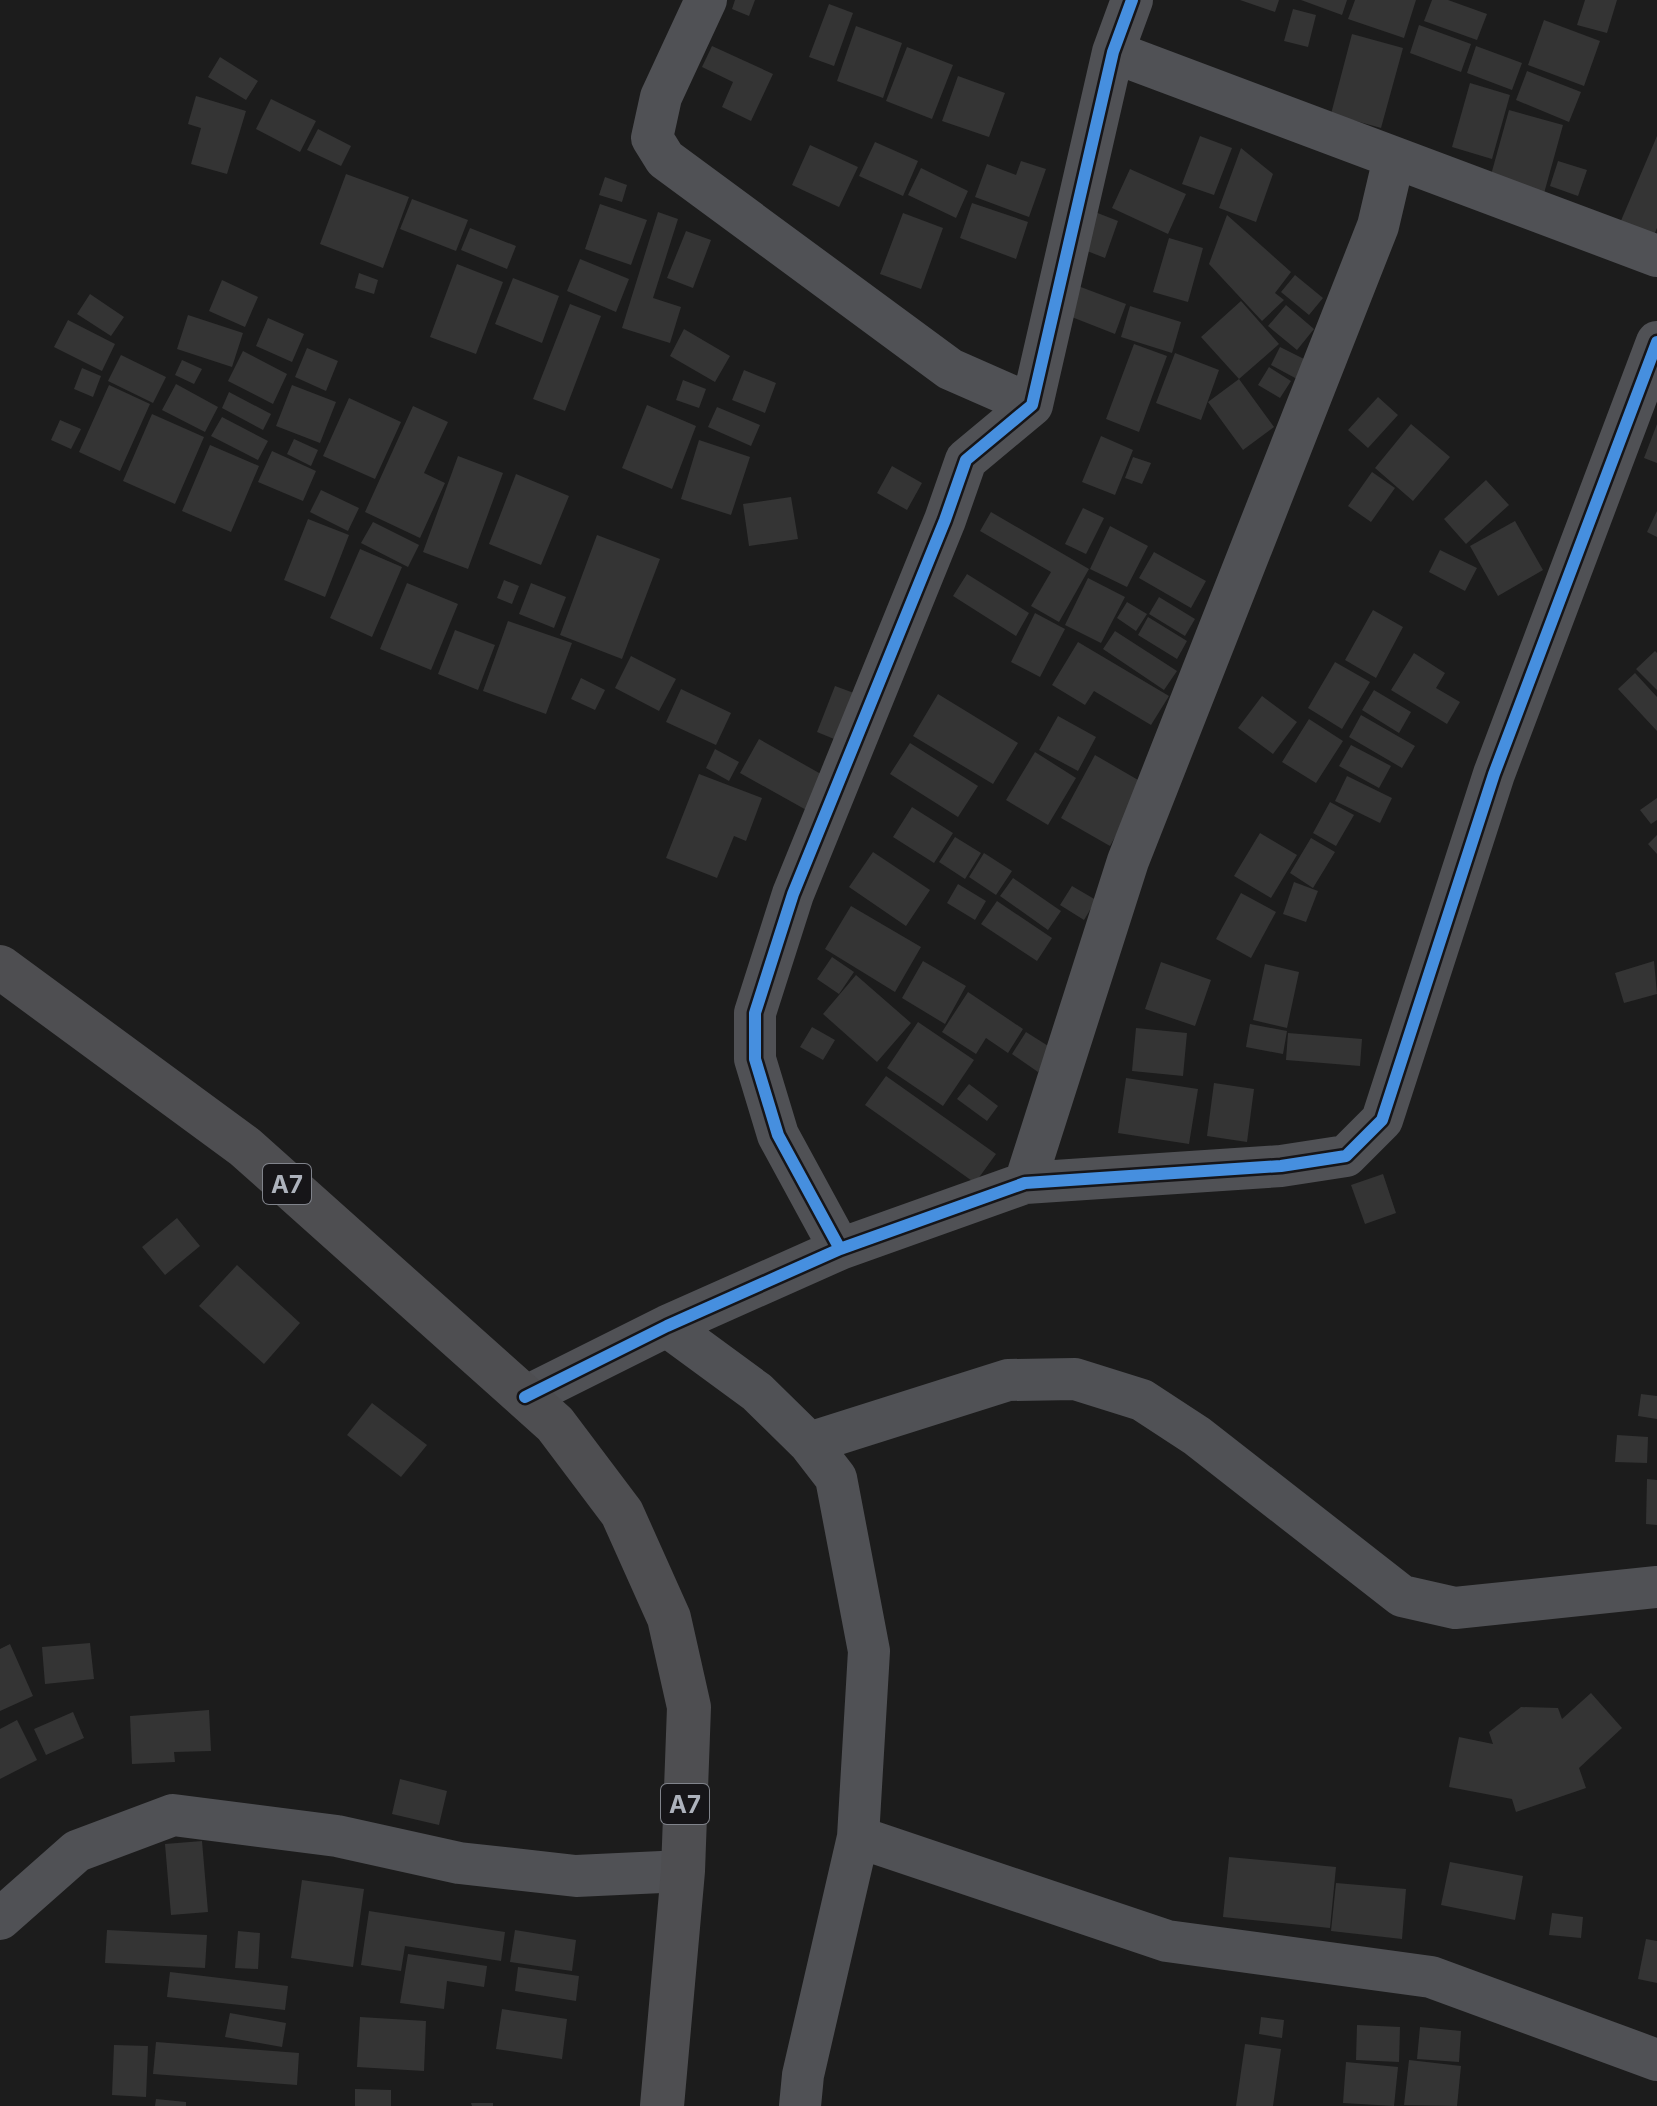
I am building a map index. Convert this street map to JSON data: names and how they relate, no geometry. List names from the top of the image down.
{
  "streets": {
    "highway": ["A7"]
  }
}
